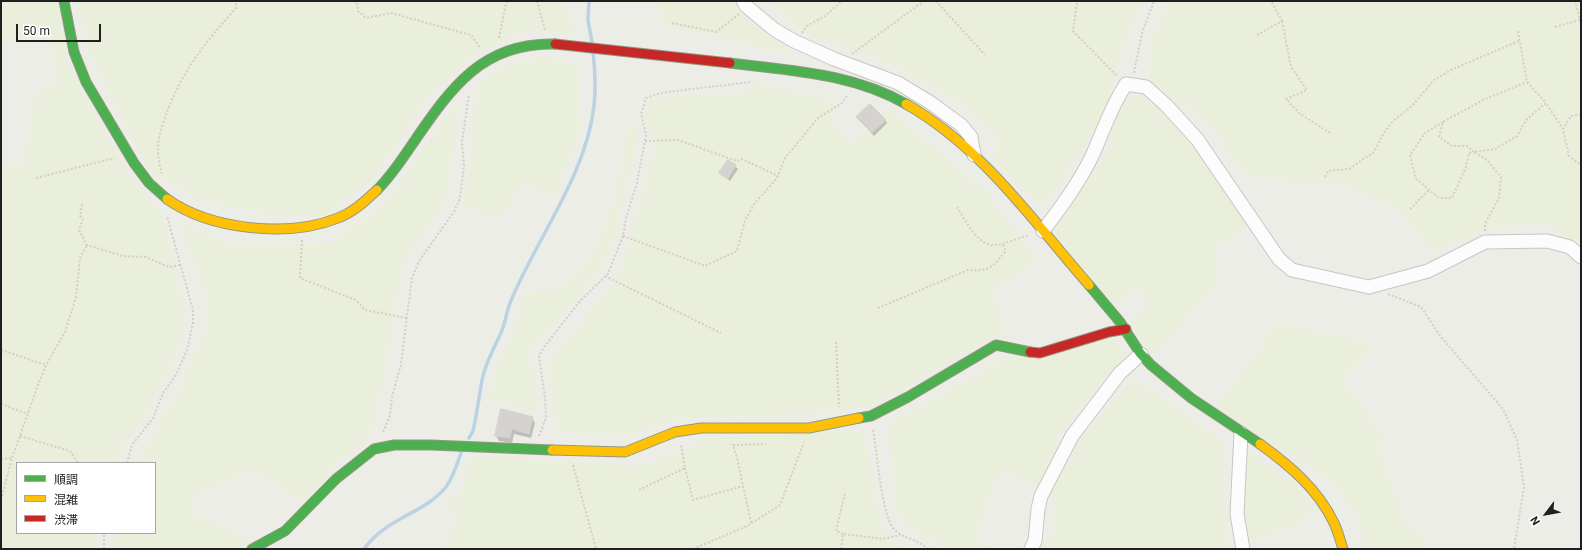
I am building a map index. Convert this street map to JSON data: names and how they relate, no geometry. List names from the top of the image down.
{
  "legend": ["順調", "混雑", "渋滞"],
  "scale_bar": "50 m",
  "north": "bottom left"
}
